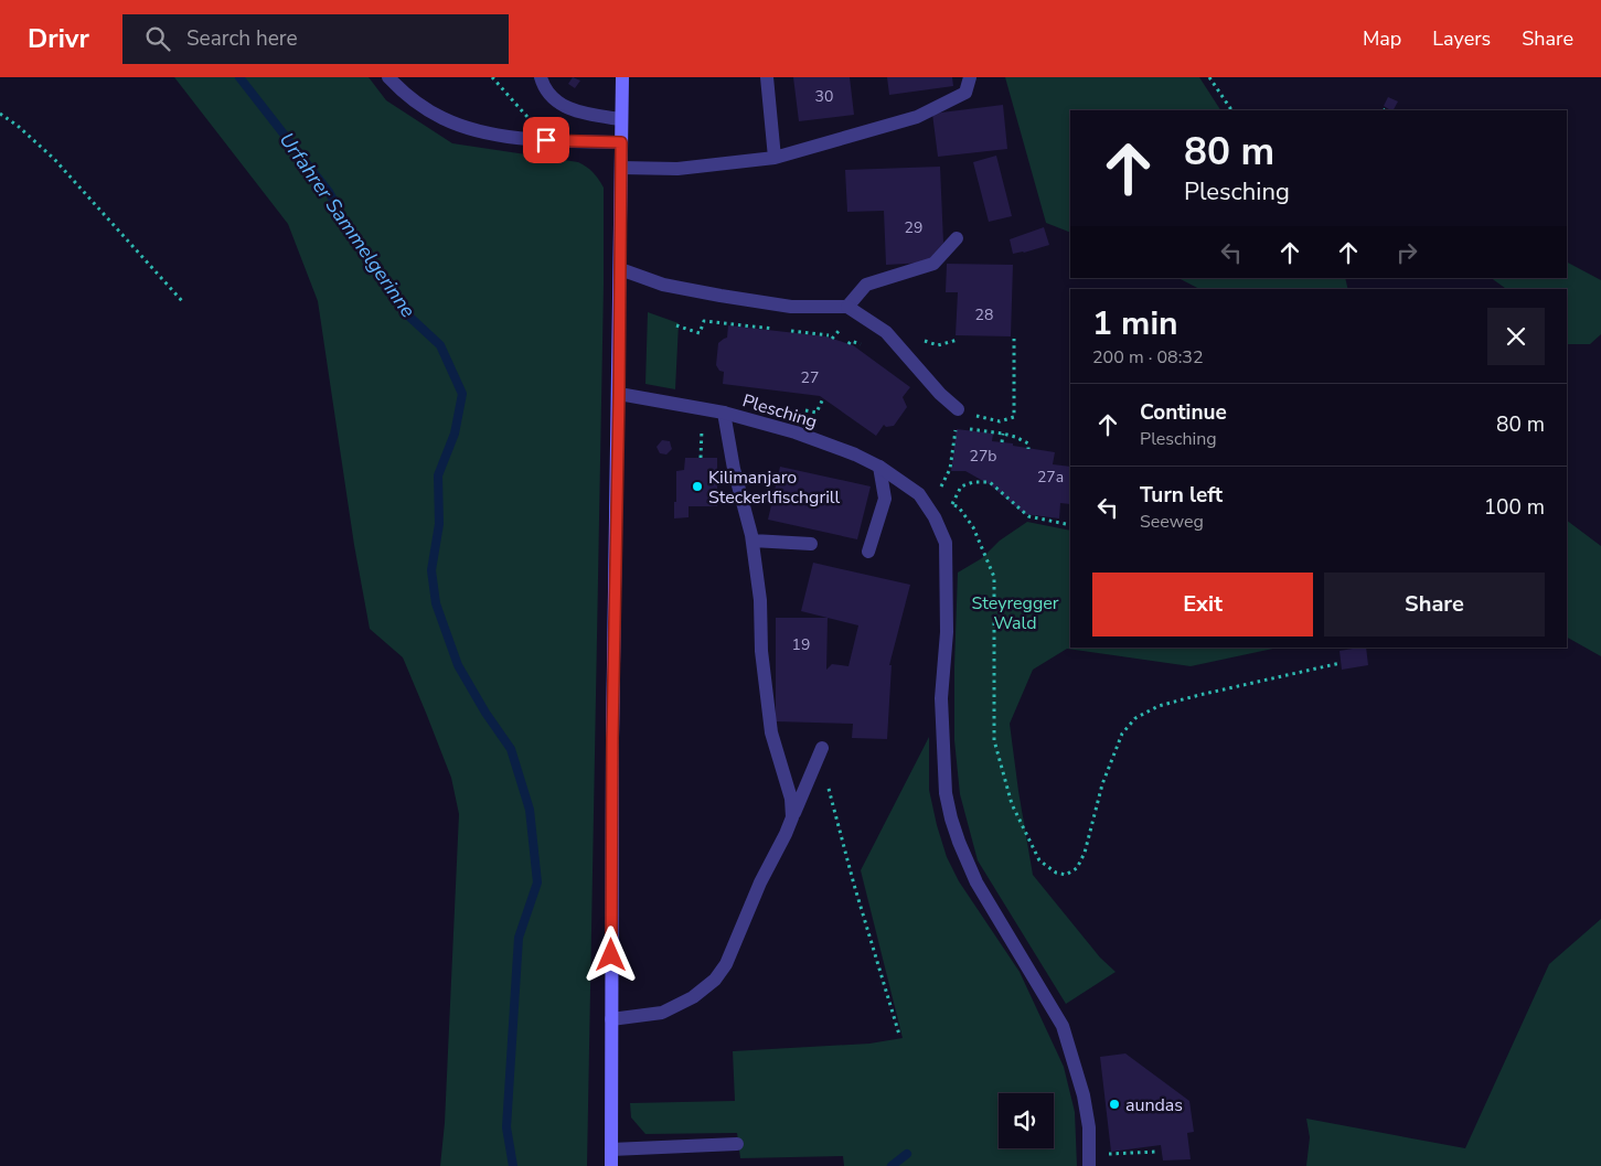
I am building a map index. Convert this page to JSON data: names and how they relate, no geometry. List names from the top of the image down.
{
  "streets": {
    "street": ["Plesching"]
  },
  "water": ["Urfahrer Sammelgerinne"],
  "parks": ["Steyregger Wald"],
  "places": ["Kilimanjaro Steckerlfischgrill", "aundas"],
  "house_numbers": [
    "30",
    "29",
    "28",
    "27",
    "27b",
    "27a",
    "19"
  ],
  "page": {
    "header": "Drivr",
    "search": "Search here",
    "nav": ["Map", "Layers", "Share"],
    "turn": ["80 m", "Plesching"],
    "heading": ["1 min", "200 m · 08:32"],
    "list": [
      {
        "name": "Continue",
        "note": "Plesching",
        "value": "80 m"
      },
      {
        "name": "Turn left",
        "note": "Seeweg",
        "value": "100 m"
      }
    ],
    "buttons": ["Exit", "Share"]
  }
}
